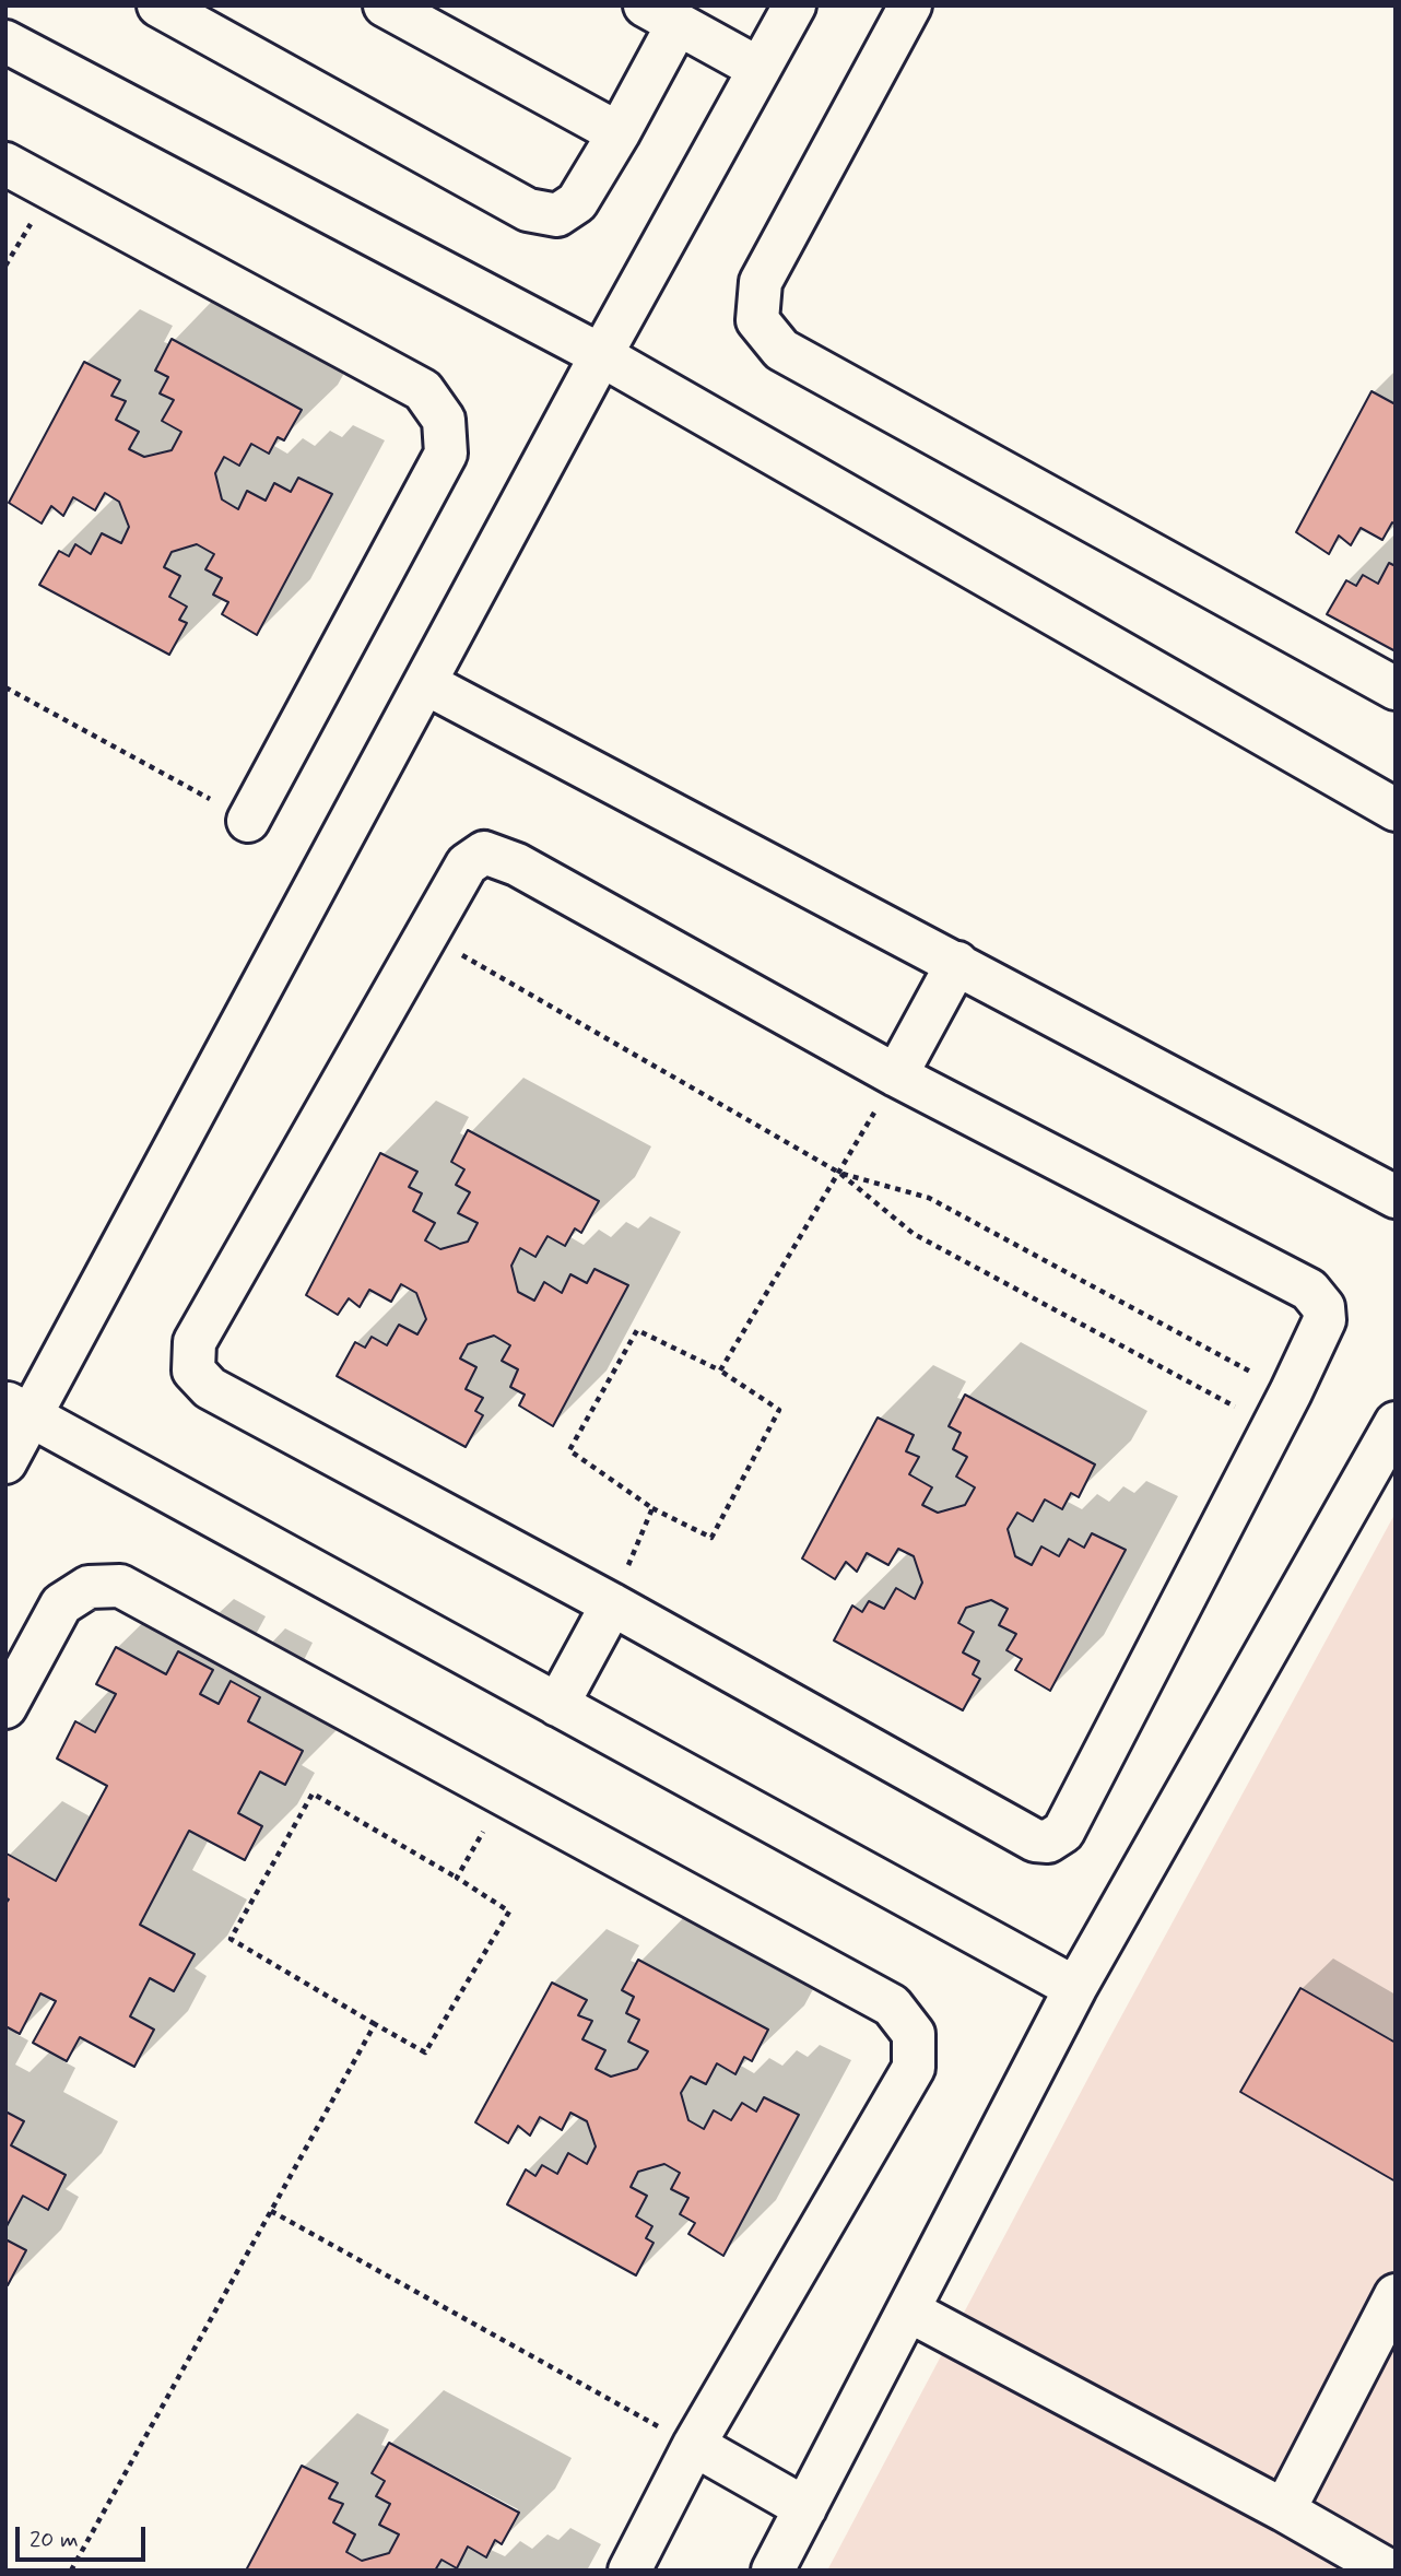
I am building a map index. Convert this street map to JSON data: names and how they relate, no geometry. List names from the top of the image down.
{
  "scale_bar": "20 m"
}
